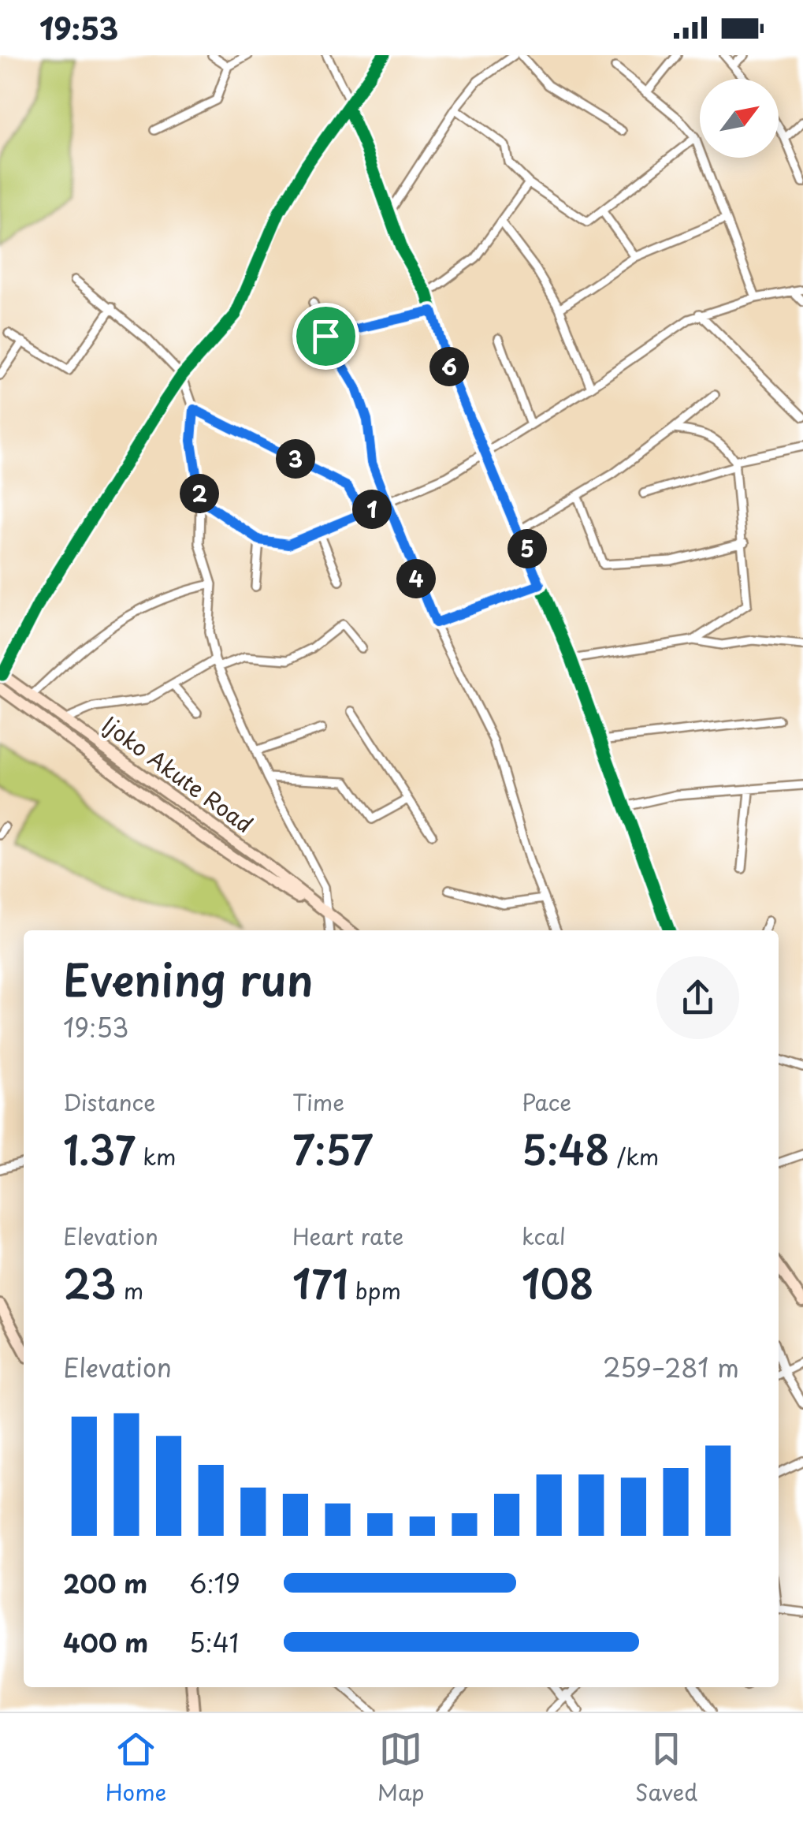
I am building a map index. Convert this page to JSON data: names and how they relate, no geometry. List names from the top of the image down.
{
  "streets": {
    "main road": ["Ijoko Akute Road"]
  },
  "north": "top right",
  "page": {
    "status": "19:53",
    "pins": [
      "6",
      "3",
      "2",
      "1",
      "5",
      "4"
    ],
    "heading": ["Evening run", "19:53"],
    "stats": [
      ["Distance", "1.37 km"],
      ["Time", "7:57"],
      ["Pace", "5:48 /km"],
      ["Elevation", "23 m"],
      ["Heart rate", "171 bpm"],
      ["kcal", "108"]
    ],
    "chart": ["Elevation", "259–281 m"],
    "list": [
      {
        "name": "200 m",
        "note": "6:19"
      },
      {
        "name": "400 m",
        "note": "5:41"
      }
    ],
    "tabs": ["Home", "Map", "Saved"]
  }
}
